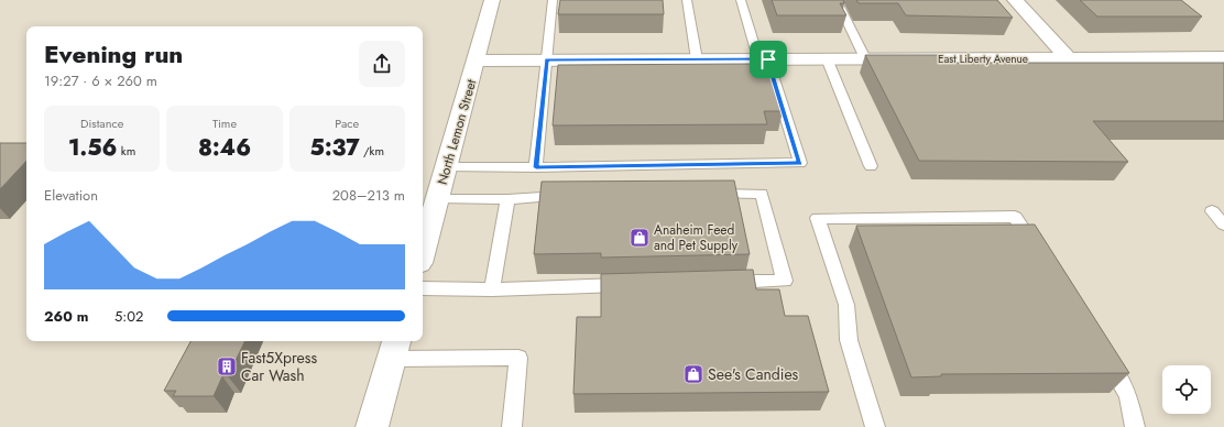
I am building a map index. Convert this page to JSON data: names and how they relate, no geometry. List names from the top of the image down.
{
  "streets": {
    "street": ["East Liberty Avenue", "North Lemon Street"]
  },
  "crossings": [
    ["East Liberty Avenue", "North Lemon Street"]
  ],
  "places": {
    "shop": ["Anaheim Feed and Pet Supply", "See's Candies"],
    "building": ["Fast5Xpress Car Wash"]
  },
  "page": {
    "heading": ["Evening run", "19:27 · 6 × 260 m"],
    "stats": [
      ["Distance", "1.56 km"],
      ["Time", "8:46"],
      ["Pace", "5:37 /km"]
    ],
    "chart": ["Elevation", "208–213 m"],
    "list": [
      {
        "name": "260 m",
        "note": "5:02"
      }
    ]
  }
}
